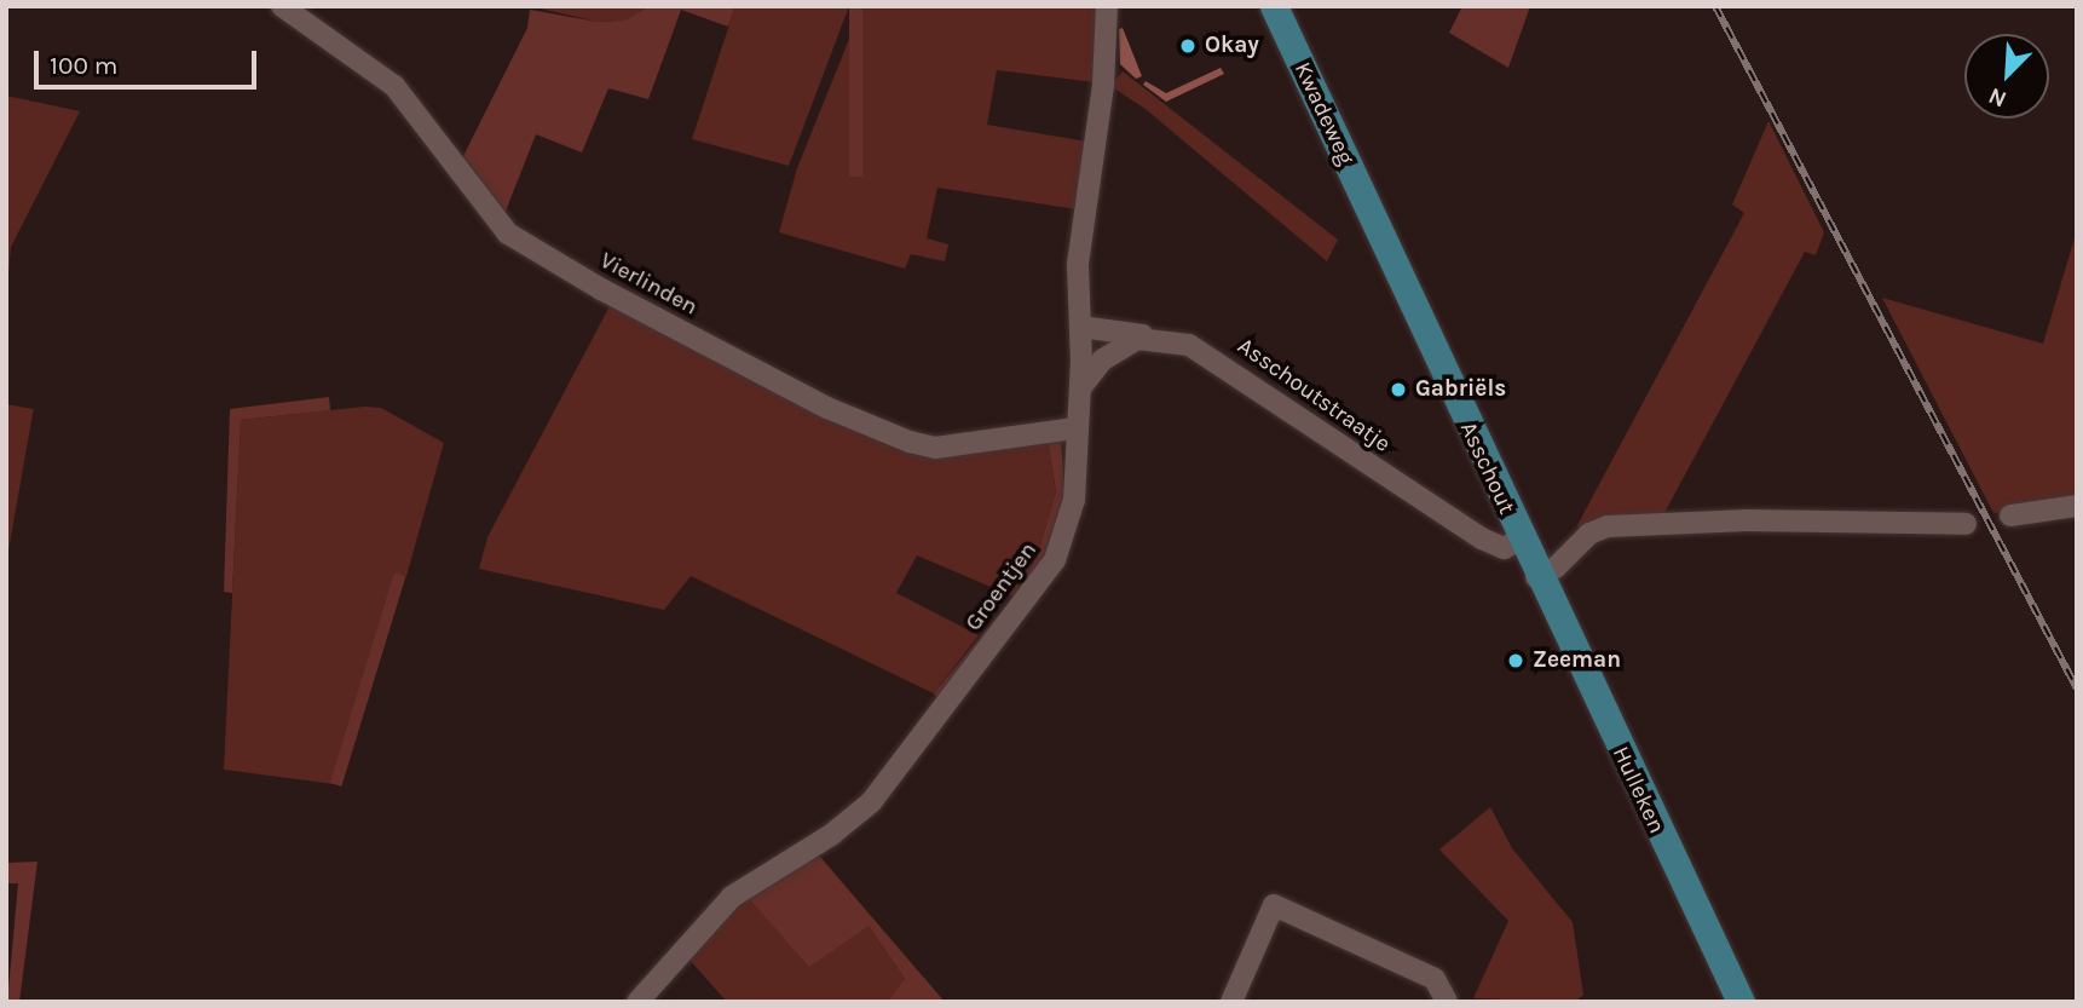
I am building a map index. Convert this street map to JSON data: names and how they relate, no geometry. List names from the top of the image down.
{
  "streets": {
    "main road": ["Kwadeweg", "Asschout", "Hulleken"],
    "street": ["Vierlinden", "Asschoutstraatje", "Groentjen"]
  },
  "crossings": [
    ["Kwadeweg", "Asschout"],
    ["Vierlinden", "Groentjen"],
    ["Asschoutstraatje", "Asschout"],
    ["Asschout", "Hulleken"]
  ],
  "places": ["Okay", "Gabriëls", "Zeeman"],
  "scale_bar": "100 m",
  "north": "bottom left"
}
